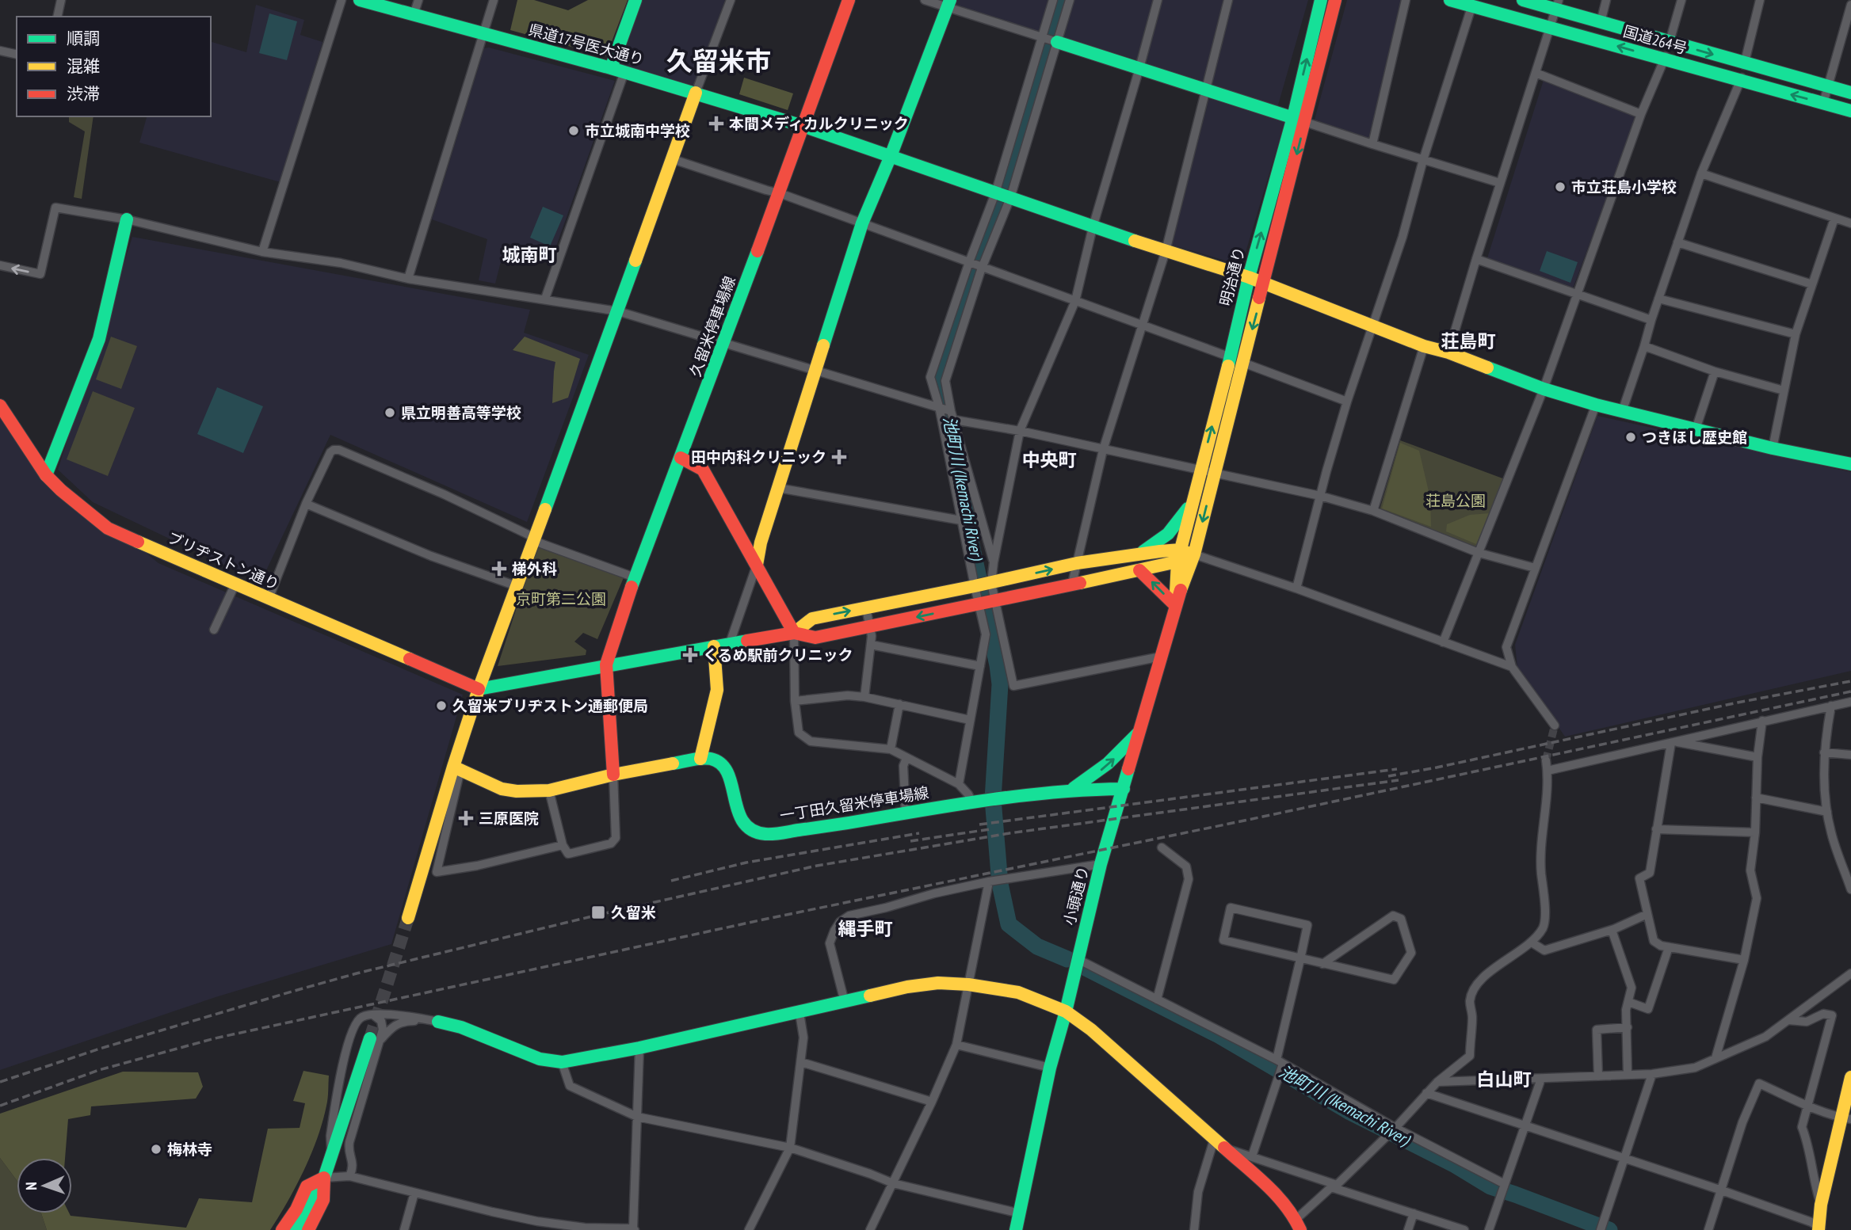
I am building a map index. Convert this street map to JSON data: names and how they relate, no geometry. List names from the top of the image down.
{
  "streets": {
    "main road": [
      "国道264号",
      "県道17号医大通り",
      "明治通り",
      "久留米停車場線",
      "ブリヂストン通り",
      "一丁田久留米停車場線",
      "小頭通り"
    ]
  },
  "crossings": [
    ["県道17号医大通り", "明治通り"],
    ["県道17号医大通り", "久留米停車場線"],
    ["一丁田久留米停車場線", "小頭通り"]
  ],
  "districts": [
    "久留米市",
    "城南町",
    "荘島町",
    "中央町",
    "縄手町",
    "白山町"
  ],
  "water": ["池町川 (Ikemachi River)"],
  "parks": ["荘島公園", "京町第二公園"],
  "places": {
    "health": [
      "本間メディカルクリニック",
      "田中内科クリニック",
      "梯外科",
      "くるめ駅前クリニック",
      "三原医院"
    ],
    "other": [
      "市立城南中学校",
      "市立荘島小学校",
      "県立明善高等学校",
      "つきほし歴史館",
      "久留米ブリヂストン通郵便局",
      "梅林寺"
    ],
    "transit": ["久留米"]
  },
  "legend": ["順調", "混雑", "渋滞"],
  "north": "left"
}
